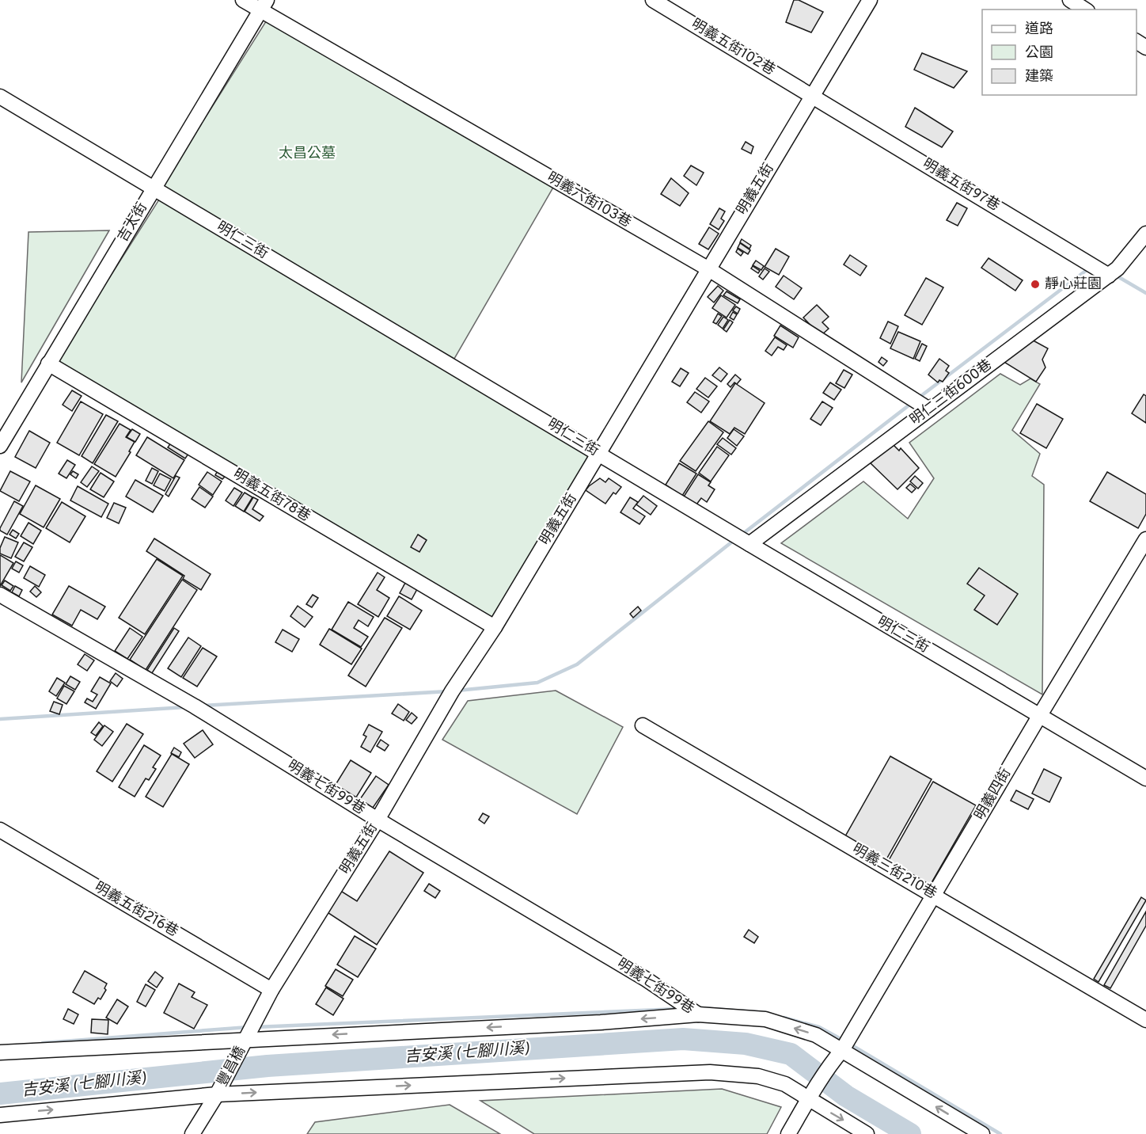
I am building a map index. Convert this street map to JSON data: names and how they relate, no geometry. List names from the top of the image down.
{
  "streets": {
    "street": [
      "明義五街102巷",
      "明義五街97巷",
      "明義五街",
      "明義六街103巷",
      "吉太街",
      "明仁三街",
      "明仁三街600巷",
      "明義五街78巷",
      "明義七街99巷",
      "明義四街",
      "明義三街210巷",
      "明義五街216巷",
      "豐昌橋"
    ]
  },
  "crossings": [
    ["明義五街102巷", "明義五街97巷"],
    ["明義五街102巷", "明義五街"],
    ["明義五街97巷", "明義五街"],
    ["明義五街97巷", "明仁三街600巷"],
    ["明義五街", "明義六街103巷"],
    ["明義五街", "明仁三街"],
    ["明義五街", "明義五街78巷"],
    ["明義五街", "明義七街99巷"],
    ["明義五街", "明義五街216巷"],
    ["明義五街", "豐昌橋"],
    ["明義六街103巷", "吉太街"],
    ["明義六街103巷", "明仁三街600巷"],
    ["吉太街", "明仁三街"],
    ["吉太街", "明義五街78巷"],
    ["明仁三街", "明仁三街600巷"],
    ["明仁三街", "明義四街"],
    ["明義四街", "明義三街210巷"]
  ],
  "water": ["吉安溪 (七腳川溪)"],
  "parks": ["太昌公墓"],
  "places": ["靜心莊園"],
  "legend": ["道路", "公園", "建築"]
}
